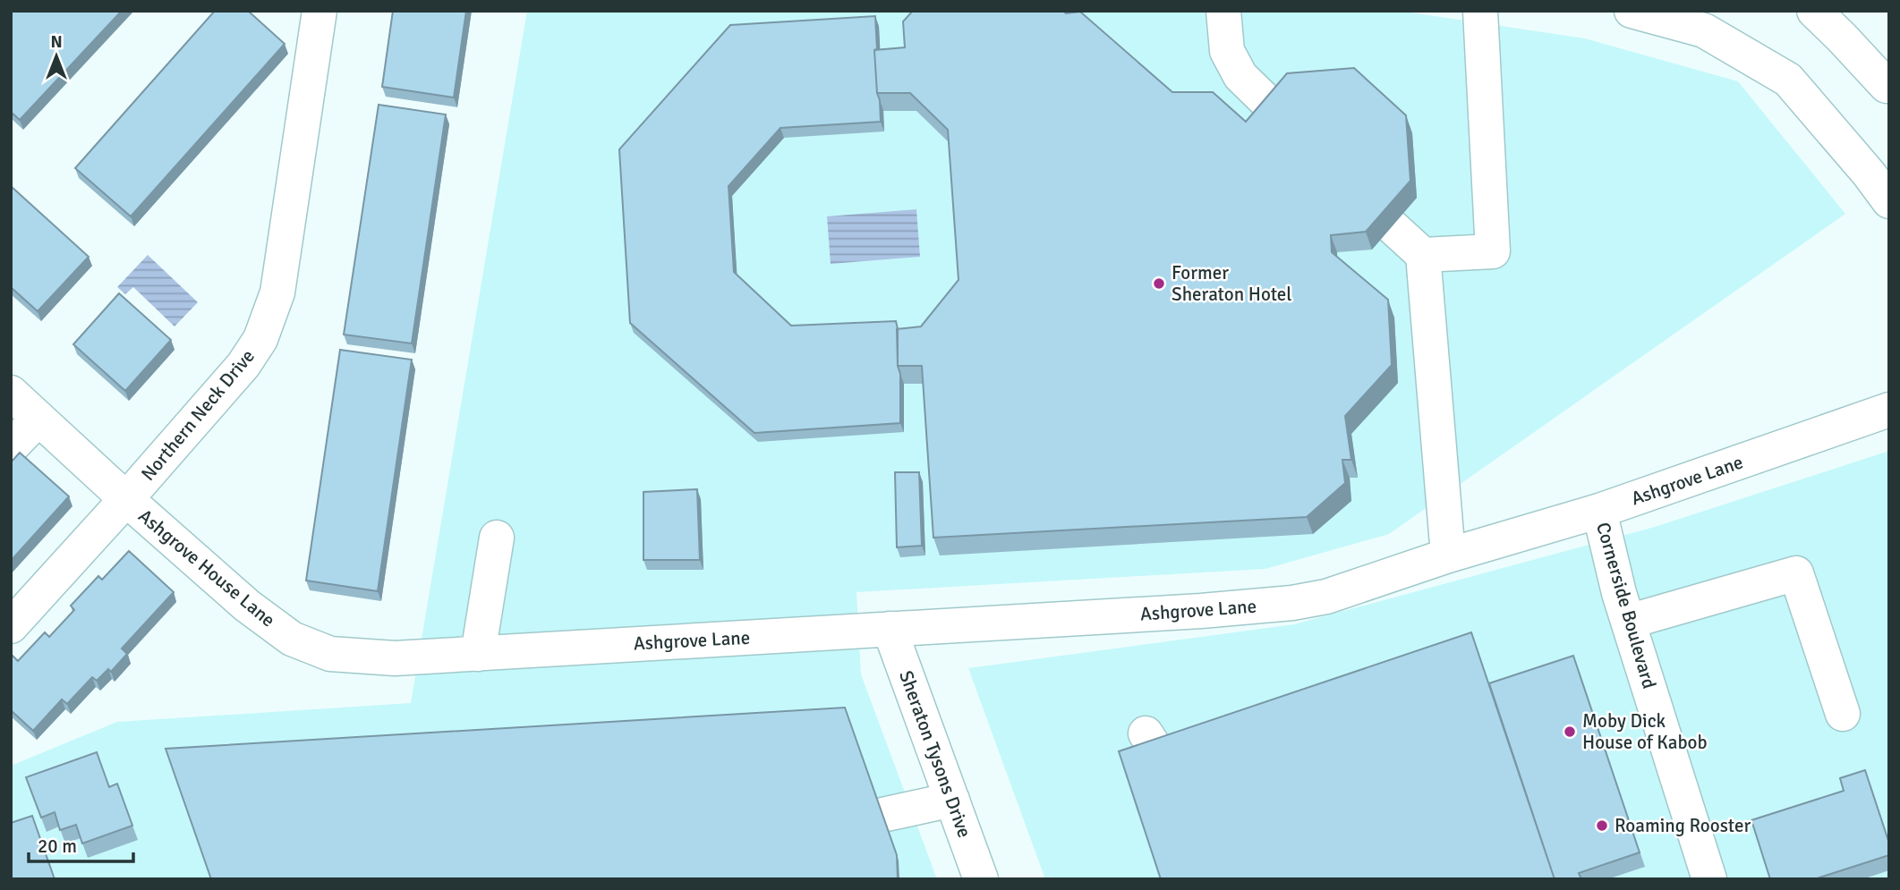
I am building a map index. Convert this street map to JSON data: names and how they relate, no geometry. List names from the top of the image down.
{
  "streets": {
    "main road": [
      "Northern Neck Drive",
      "Ashgrove Lane",
      "Ashgrove House Lane",
      "Cornerside Boulevard",
      "Sheraton Tysons Drive"
    ]
  },
  "crossings": [
    ["Northern Neck Drive", "Ashgrove House Lane"],
    ["Ashgrove Lane", "Ashgrove House Lane"],
    ["Ashgrove Lane", "Cornerside Boulevard"],
    ["Ashgrove Lane", "Sheraton Tysons Drive"]
  ],
  "places": ["Former Sheraton Hotel", "Moby Dick House of Kabob", "Roaming Rooster"],
  "scale_bar": "20 m",
  "north": "top"
}
